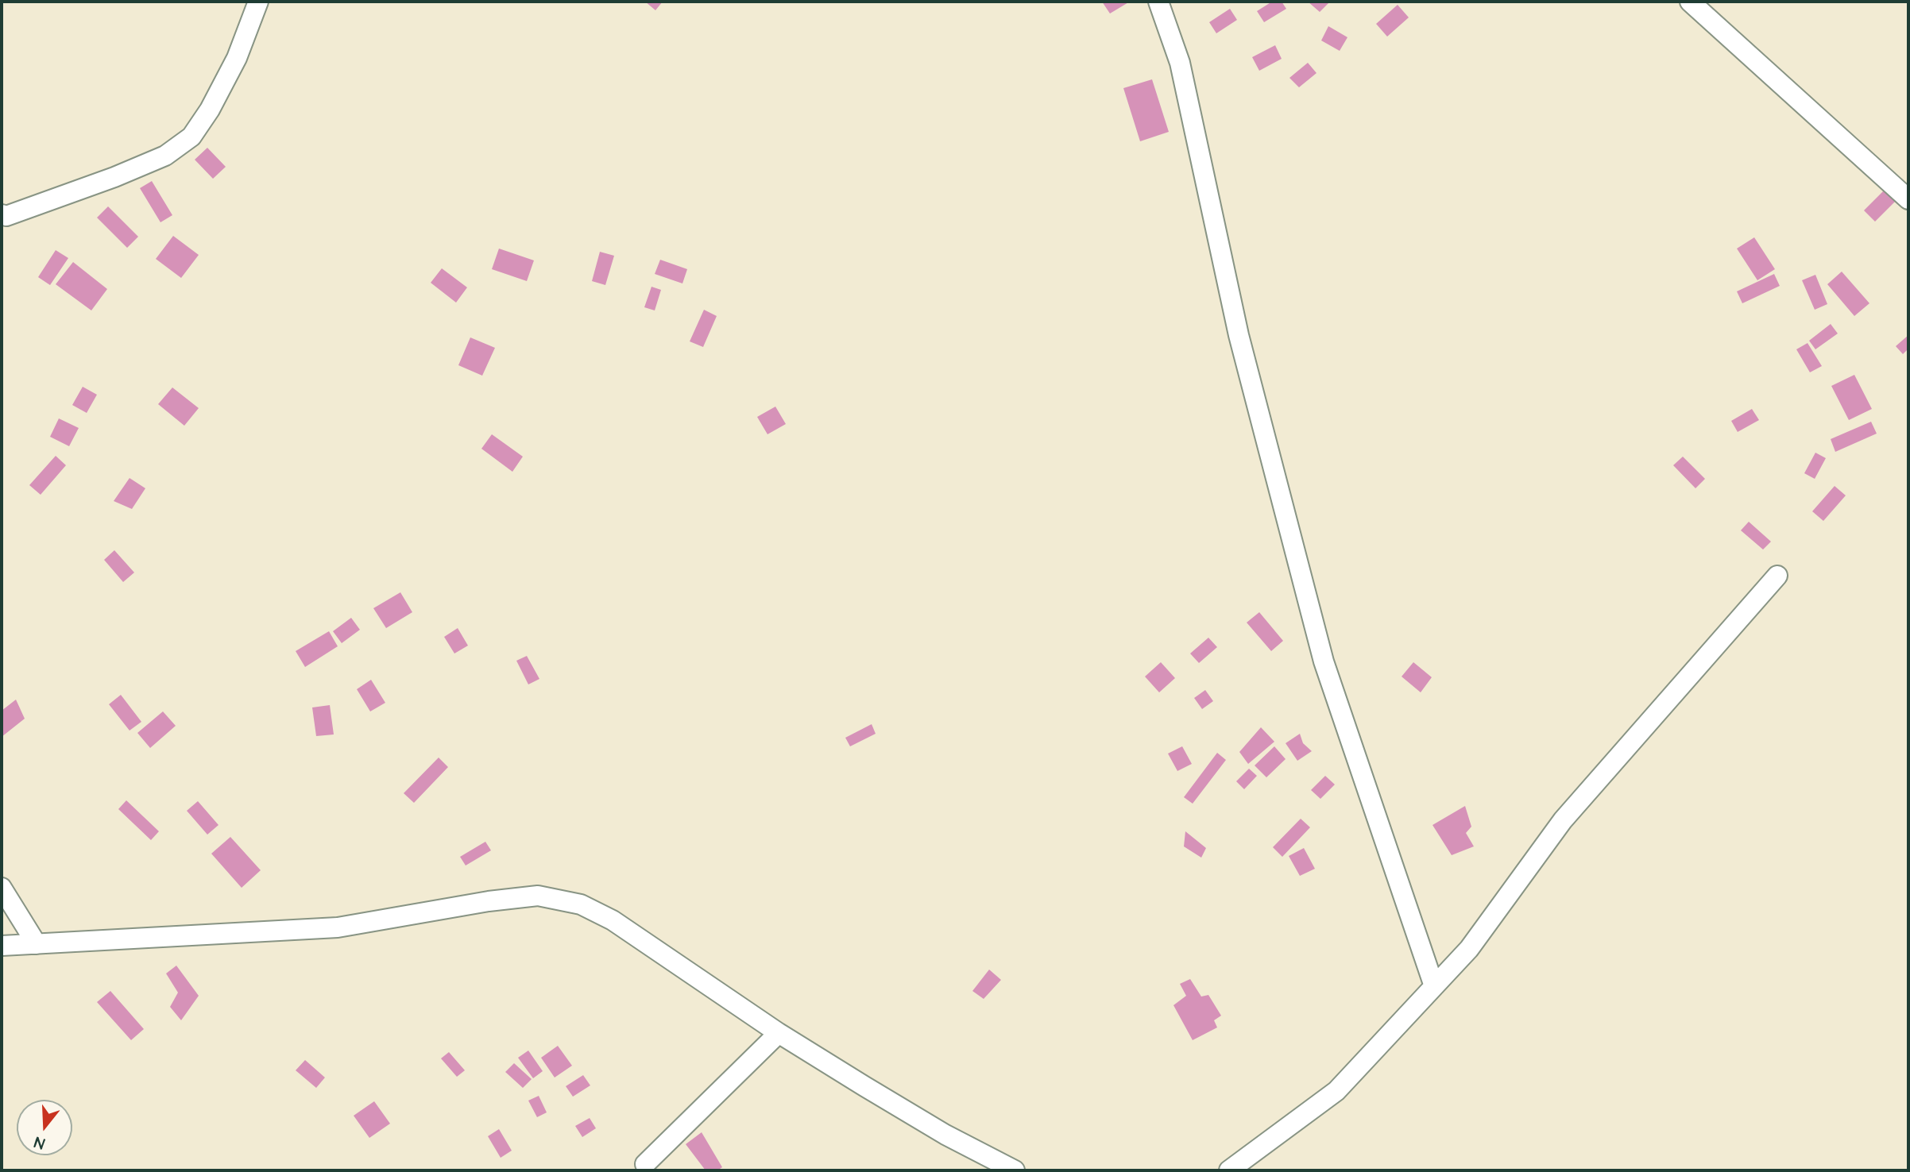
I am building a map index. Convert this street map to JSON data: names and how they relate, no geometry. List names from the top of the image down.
{
  "north": "bottom"
}
